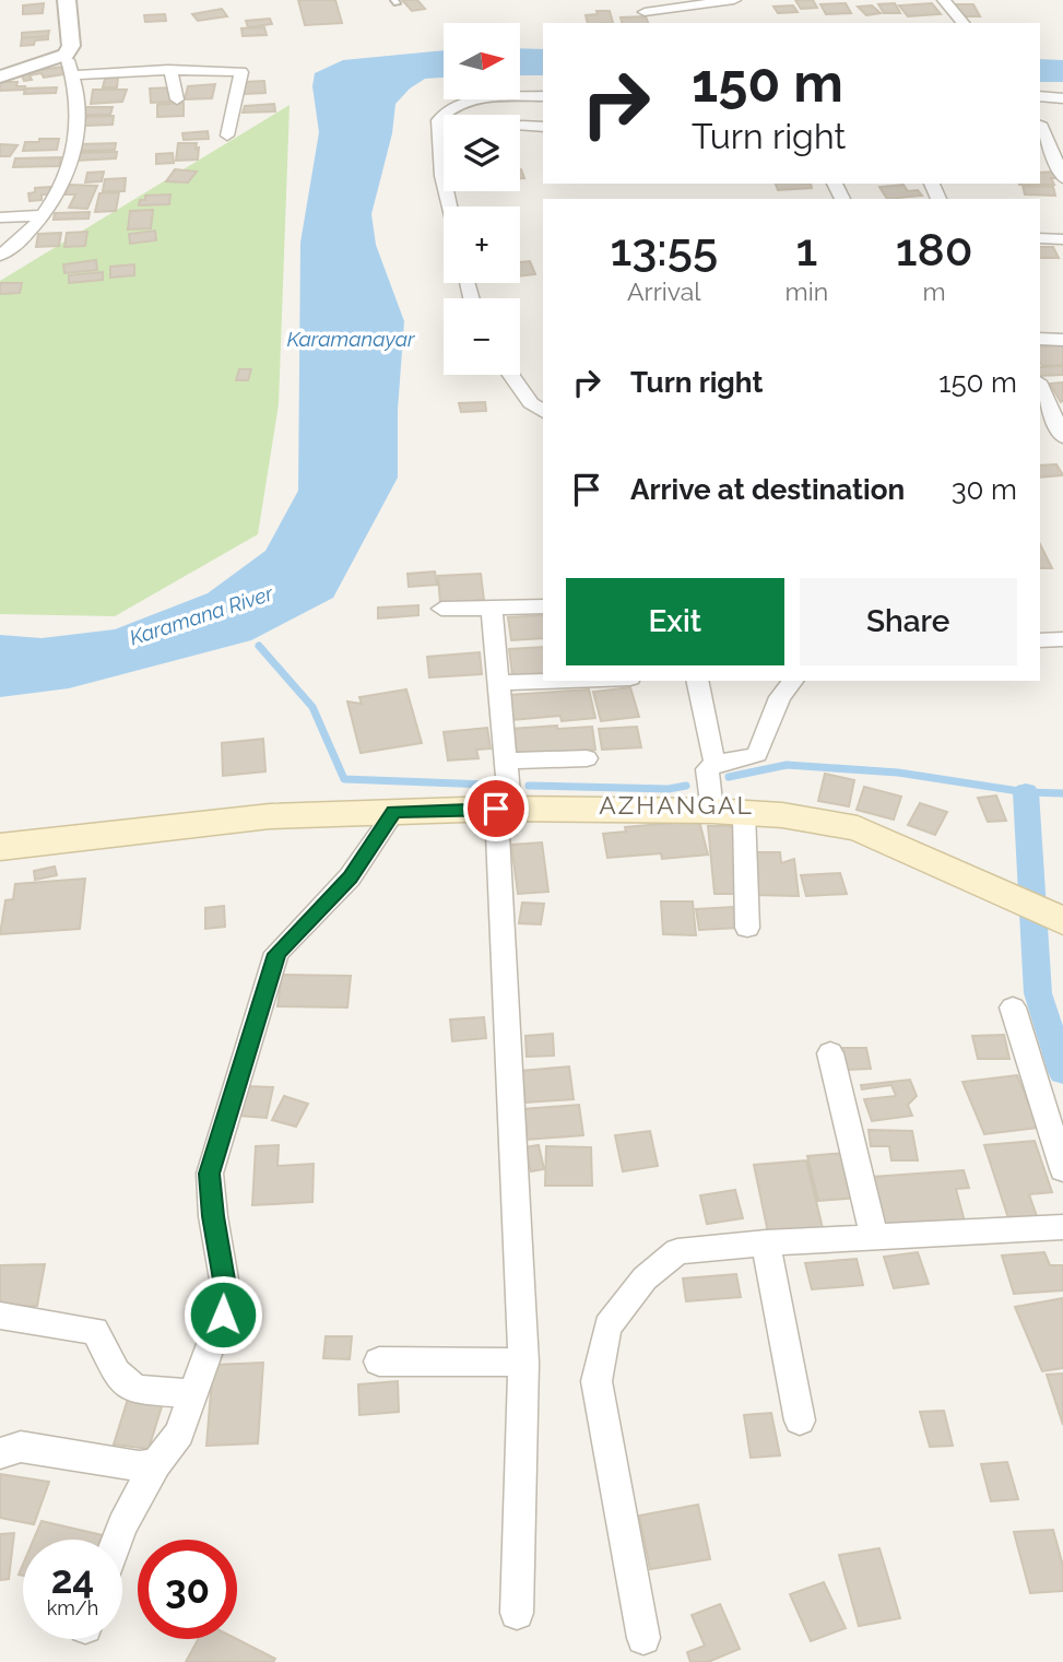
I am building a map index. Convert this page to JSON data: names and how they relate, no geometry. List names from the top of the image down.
{
  "districts": ["AZHANGAL"],
  "water": ["Karamanayar", "Karamana River"],
  "north": "right",
  "page": {
    "map_buttons": ["+", "−"],
    "turn": ["150 m", "Turn right"],
    "eta": [
      "13:55",
      "Arrival",
      "1",
      "min",
      "180",
      "m"
    ],
    "list": [
      {
        "name": "Turn right",
        "value": "150 m"
      },
      {
        "name": "Arrive at destination",
        "value": "30 m"
      }
    ],
    "buttons": ["Exit", "Share"],
    "speed": "24 km/h",
    "limit": "30"
  }
}
